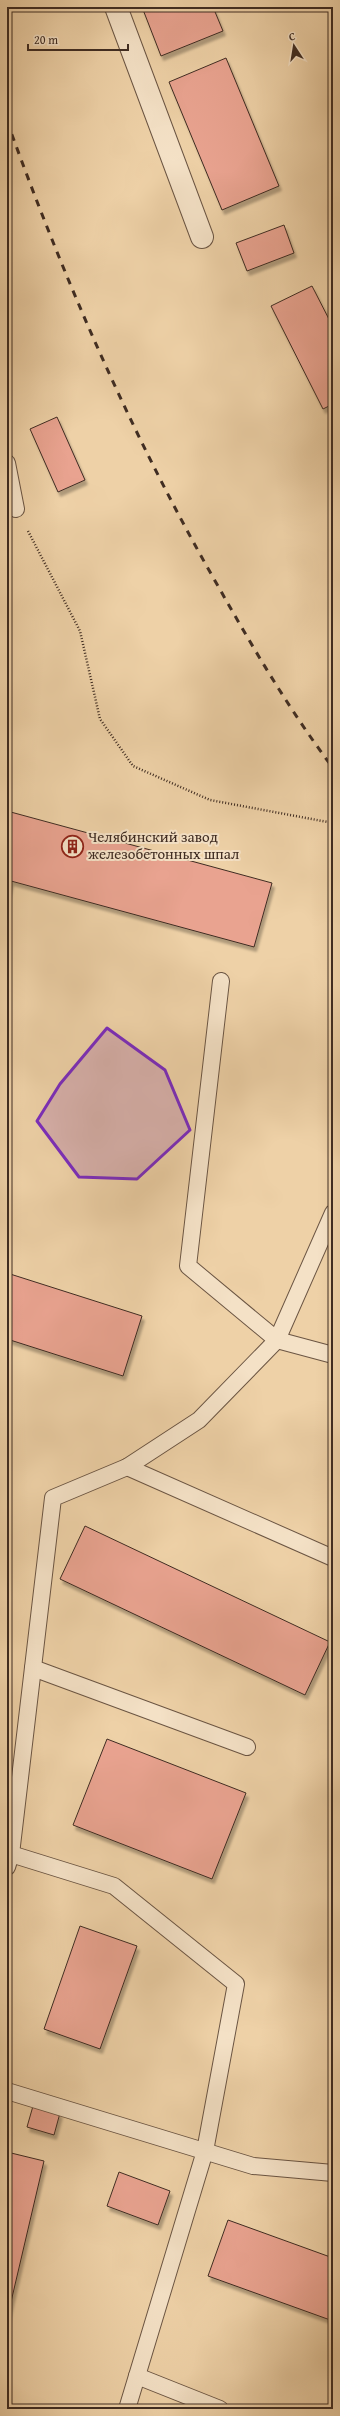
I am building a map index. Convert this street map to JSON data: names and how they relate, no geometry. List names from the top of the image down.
{
  "places": {
    "building": ["Челябинский завод железобетонных шпал"]
  },
  "scale_bar": "20 m",
  "north": "top"
}
